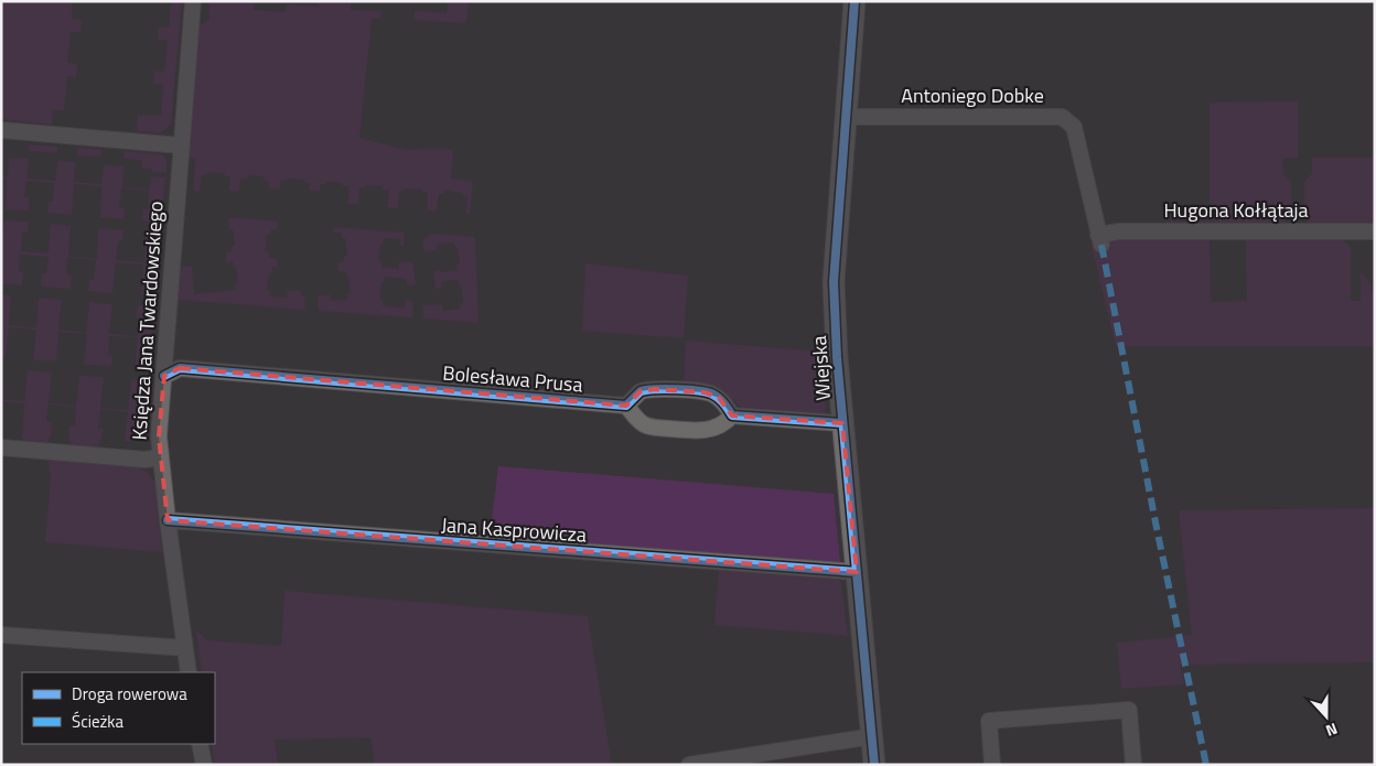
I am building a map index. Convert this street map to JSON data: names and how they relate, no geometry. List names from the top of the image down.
{
  "streets": {
    "street": [
      "Antoniego Dobke",
      "Hugona Kołłątaja",
      "Księdza Jana Twardowskiego",
      "Wiejska",
      "Bolesława Prusa",
      "Jana Kasprowicza"
    ]
  },
  "crossings": [
    ["Antoniego Dobke", "Hugona Kołłątaja"],
    ["Antoniego Dobke", "Wiejska"],
    ["Księdza Jana Twardowskiego", "Bolesława Prusa"],
    ["Księdza Jana Twardowskiego", "Jana Kasprowicza"],
    ["Wiejska", "Jana Kasprowicza"]
  ],
  "legend": ["Droga rowerowa", "Ścieżka"],
  "north": "bottom"
}
